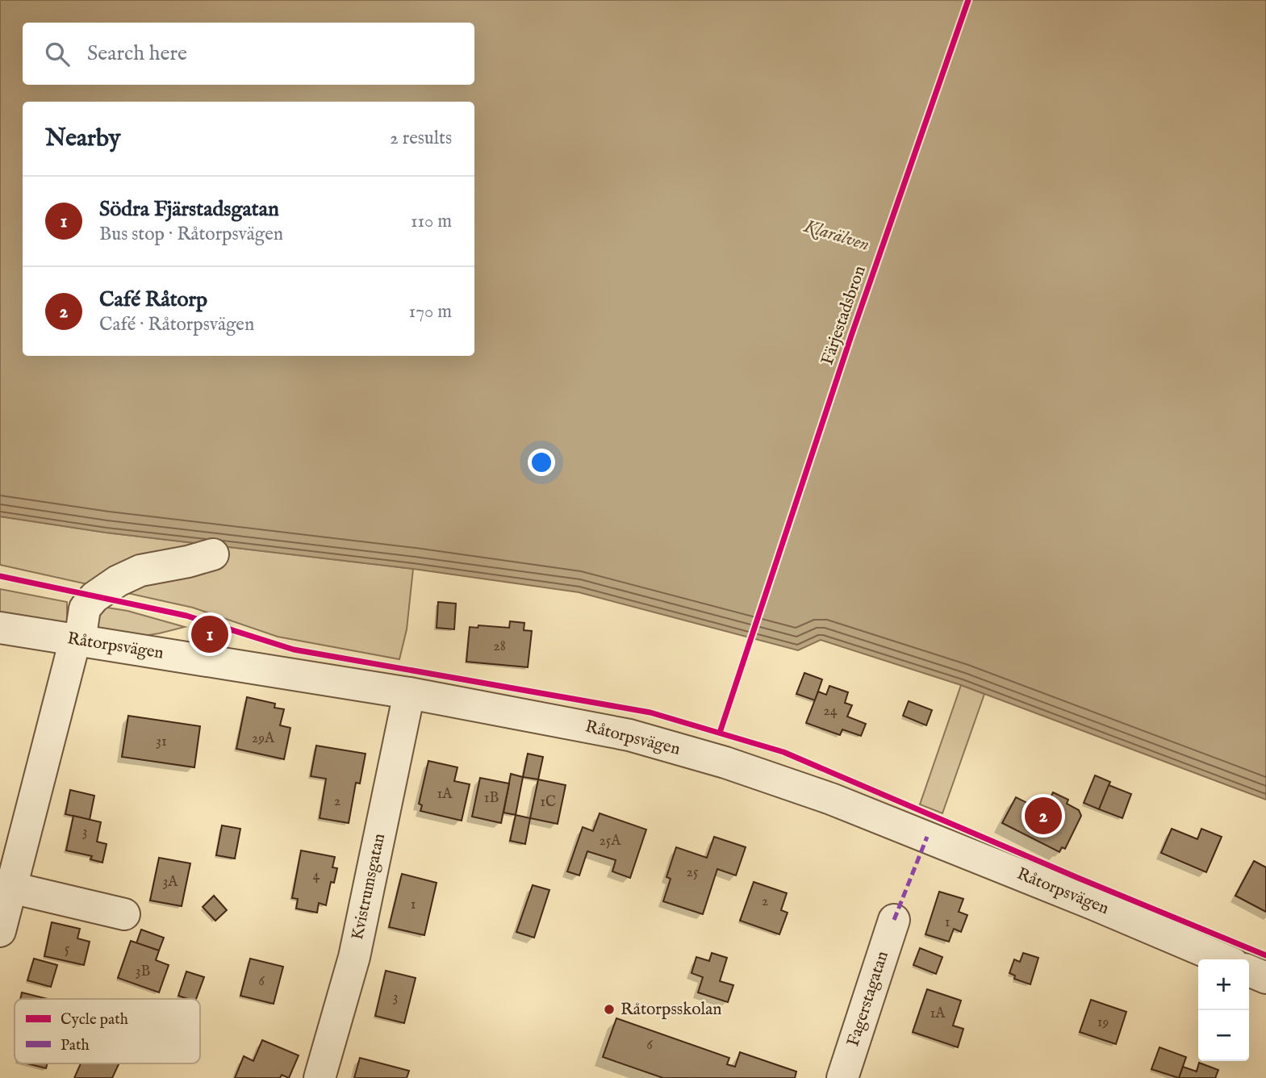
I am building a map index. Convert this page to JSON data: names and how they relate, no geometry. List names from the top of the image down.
{
  "streets": {
    "street": ["Råtorpsvägen", "Kvistrumsgatan", "Fagerstagatan"],
    "cycle path": ["Färjestadsbron"]
  },
  "crossings": [
    ["Råtorpsvägen", "Kvistrumsgatan"]
  ],
  "water": ["Klarälven"],
  "places": ["Råtorpsskolan"],
  "house_numbers": [
    "28",
    "24",
    "29A",
    "31",
    "1A",
    "1B",
    "2",
    "1C",
    "3",
    "25A",
    "25",
    "4",
    "3A",
    "2",
    "1",
    "1",
    "5",
    "3B",
    "6",
    "3",
    "1A",
    "19",
    "6"
  ],
  "legend": ["Cycle path", "Path"],
  "page": {
    "search": "Search here",
    "heading": ["Nearby", "2 results"],
    "list": [
      {
        "mark": "1",
        "name": "Södra Fjärstadsgatan",
        "note": "Bus stop · Råtorpsvägen",
        "value": "110 m"
      },
      {
        "mark": "2",
        "name": "Café Råtorp",
        "note": "Café · Råtorpsvägen",
        "value": "170 m"
      }
    ],
    "pins": ["1", "2"],
    "map_buttons": ["+", "−"]
  }
}
